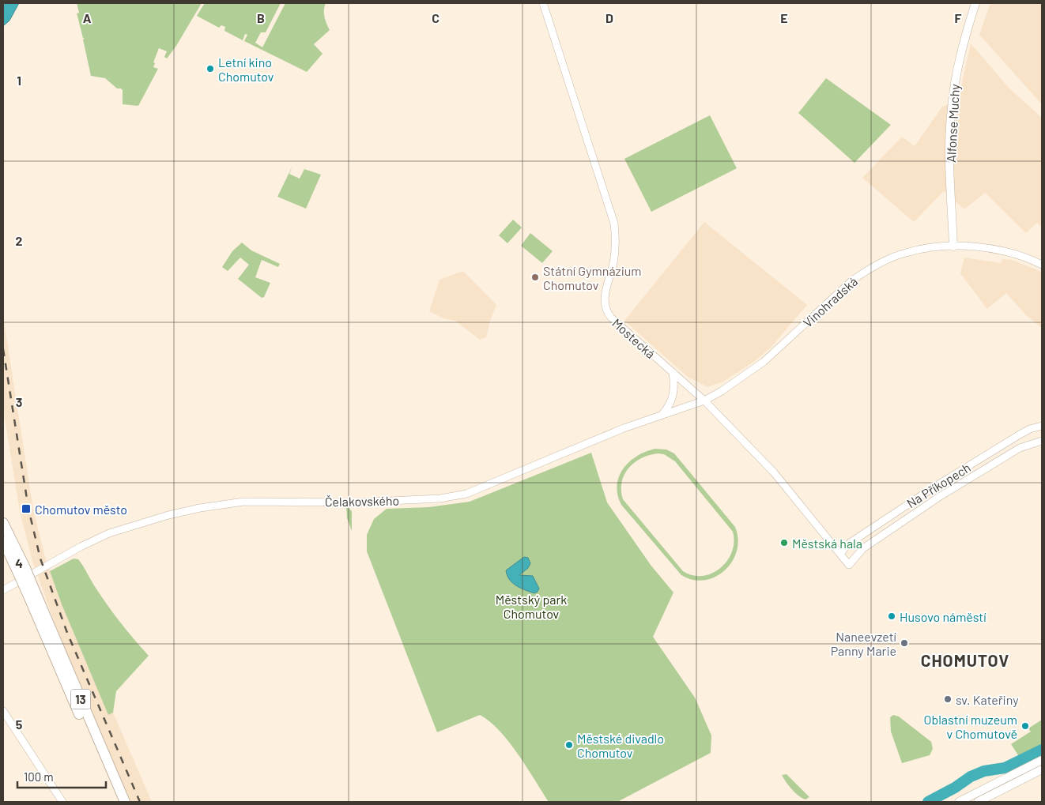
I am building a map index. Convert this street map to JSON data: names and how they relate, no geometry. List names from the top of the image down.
{
  "streets": {
    "highway": ["13"],
    "main road": ["Alfonse Muchy"],
    "street": [
      "Vinohradská",
      "Mostecká",
      "Na Příkopech",
      "Čelakovského"
    ]
  },
  "crossings": [
    ["Alfonse Muchy", "Vinohradská"],
    ["Vinohradská", "Mostecká"],
    ["Vinohradská", "Čelakovského"],
    ["Mostecká", "Na Příkopech"],
    ["Mostecká", "Čelakovského"]
  ],
  "districts": ["CHOMUTOV"],
  "parks": ["Městský park Chomutov"],
  "places": {
    "other": [
      "Letní kino Chomutov",
      "Státní Gymnázium Chomutov",
      "Městská hala",
      "Husovo náměstí",
      "Naneevzetí Panny Marie",
      "sv. Kateřiny",
      "Oblastní muzeum v Chomutově",
      "Městské divadlo Chomutov"
    ],
    "transit": ["Chomutov město"]
  },
  "scale_bar": "100 m",
  "grid": {
    "columns": [
      "A",
      "B",
      "C",
      "D",
      "E",
      "F"
    ],
    "rows": [
      "1",
      "2",
      "3",
      "4",
      "5"
    ]
  }
}
